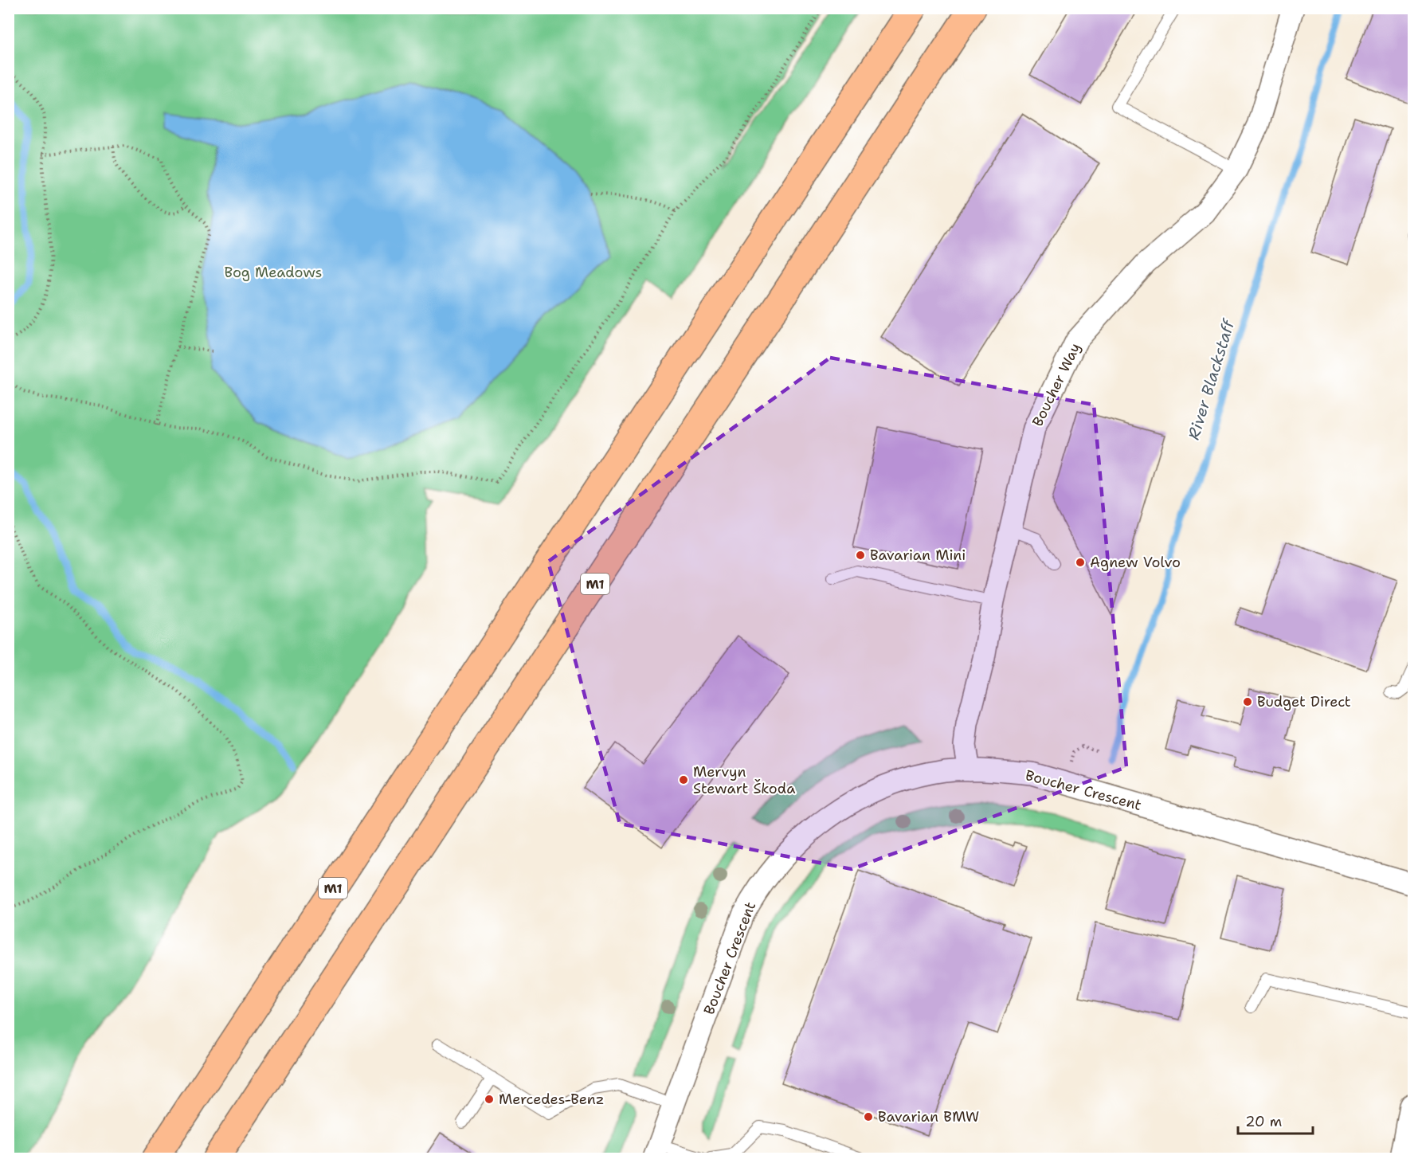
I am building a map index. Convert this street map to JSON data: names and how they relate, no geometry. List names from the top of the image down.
{
  "streets": {
    "highway": ["M1"],
    "street": ["Boucher Way", "Boucher Crescent"]
  },
  "crossings": [
    ["Boucher Way", "Boucher Crescent"]
  ],
  "water": ["River Blackstaff"],
  "parks": ["Bog Meadows"],
  "places": [
    "Bavarian Mini",
    "Agnew Volvo",
    "Budget Direct",
    "Mervyn Stewart Škoda",
    "Mercedes-Benz",
    "Bavarian BMW"
  ],
  "scale_bar": "20 m"
}
